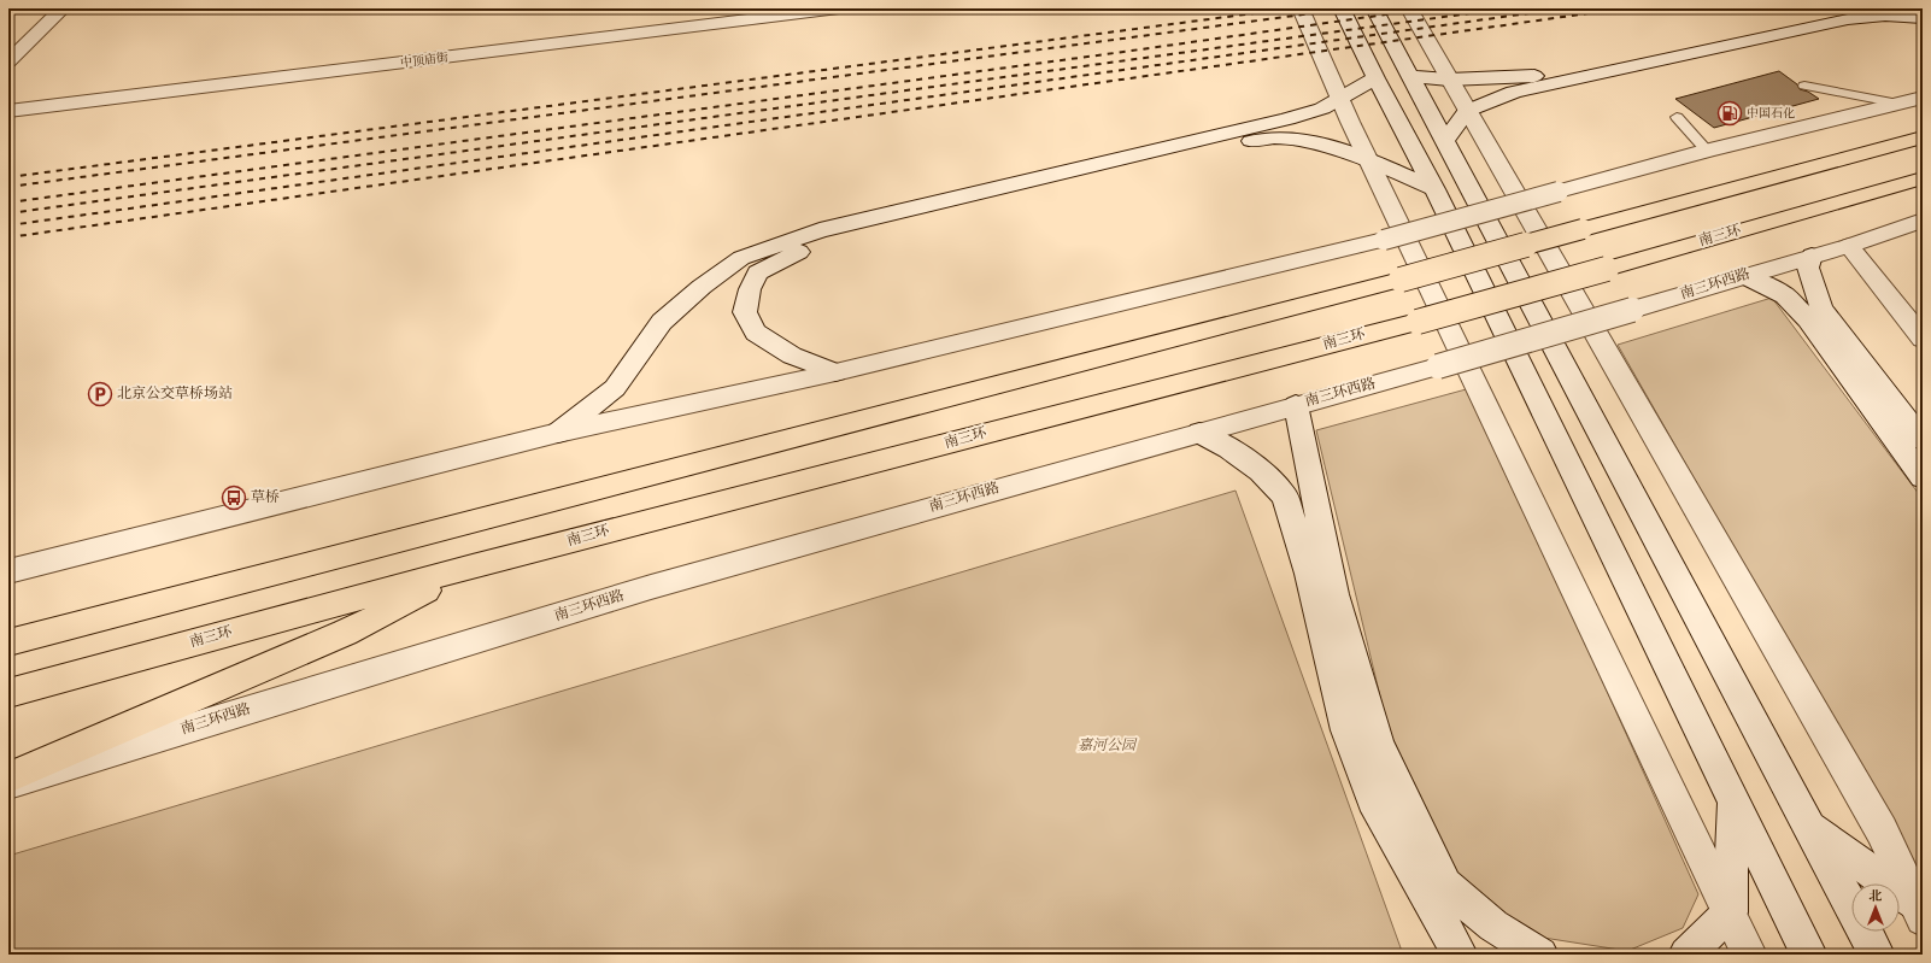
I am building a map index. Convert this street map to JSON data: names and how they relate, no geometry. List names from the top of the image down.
{
  "streets": {
    "highway": ["南三环"],
    "main road": ["中顶庙街", "南三环西路"]
  },
  "parks": ["嘉河公园"],
  "places": {
    "fuel station": ["中国石化"],
    "parking": ["北京公交草桥场站"],
    "bus stop": ["草桥"]
  },
  "north": "top"
}
